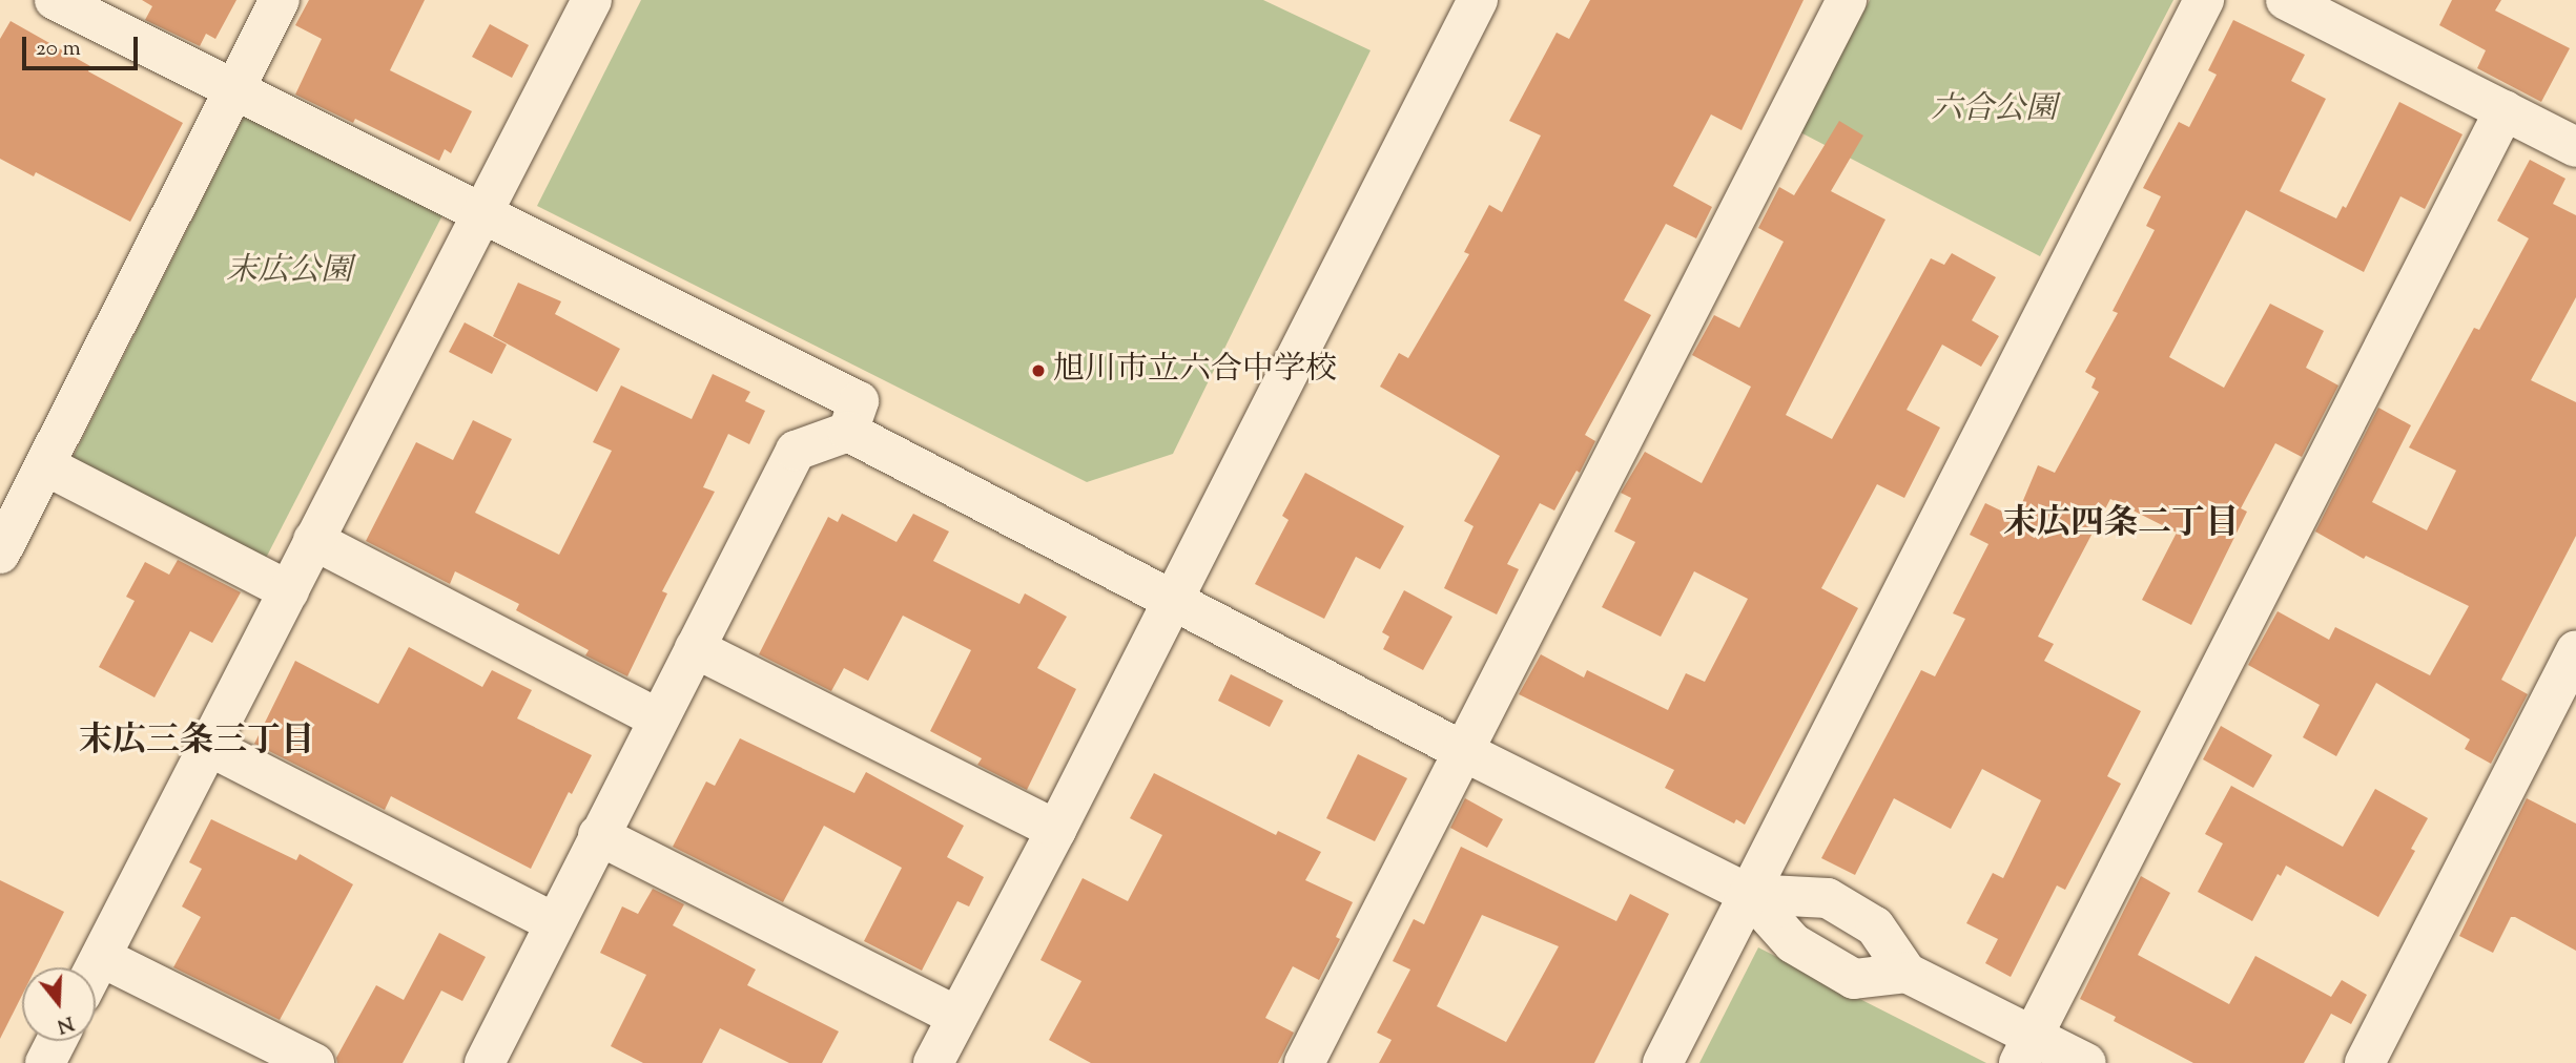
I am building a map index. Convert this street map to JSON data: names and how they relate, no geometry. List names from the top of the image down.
{
  "districts": ["末広四条二丁目", "末広三条三丁目"],
  "parks": ["六合公園", "末広公園"],
  "places": ["旭川市立六合中学校"],
  "scale_bar": "20 m",
  "north": "bottom"
}
